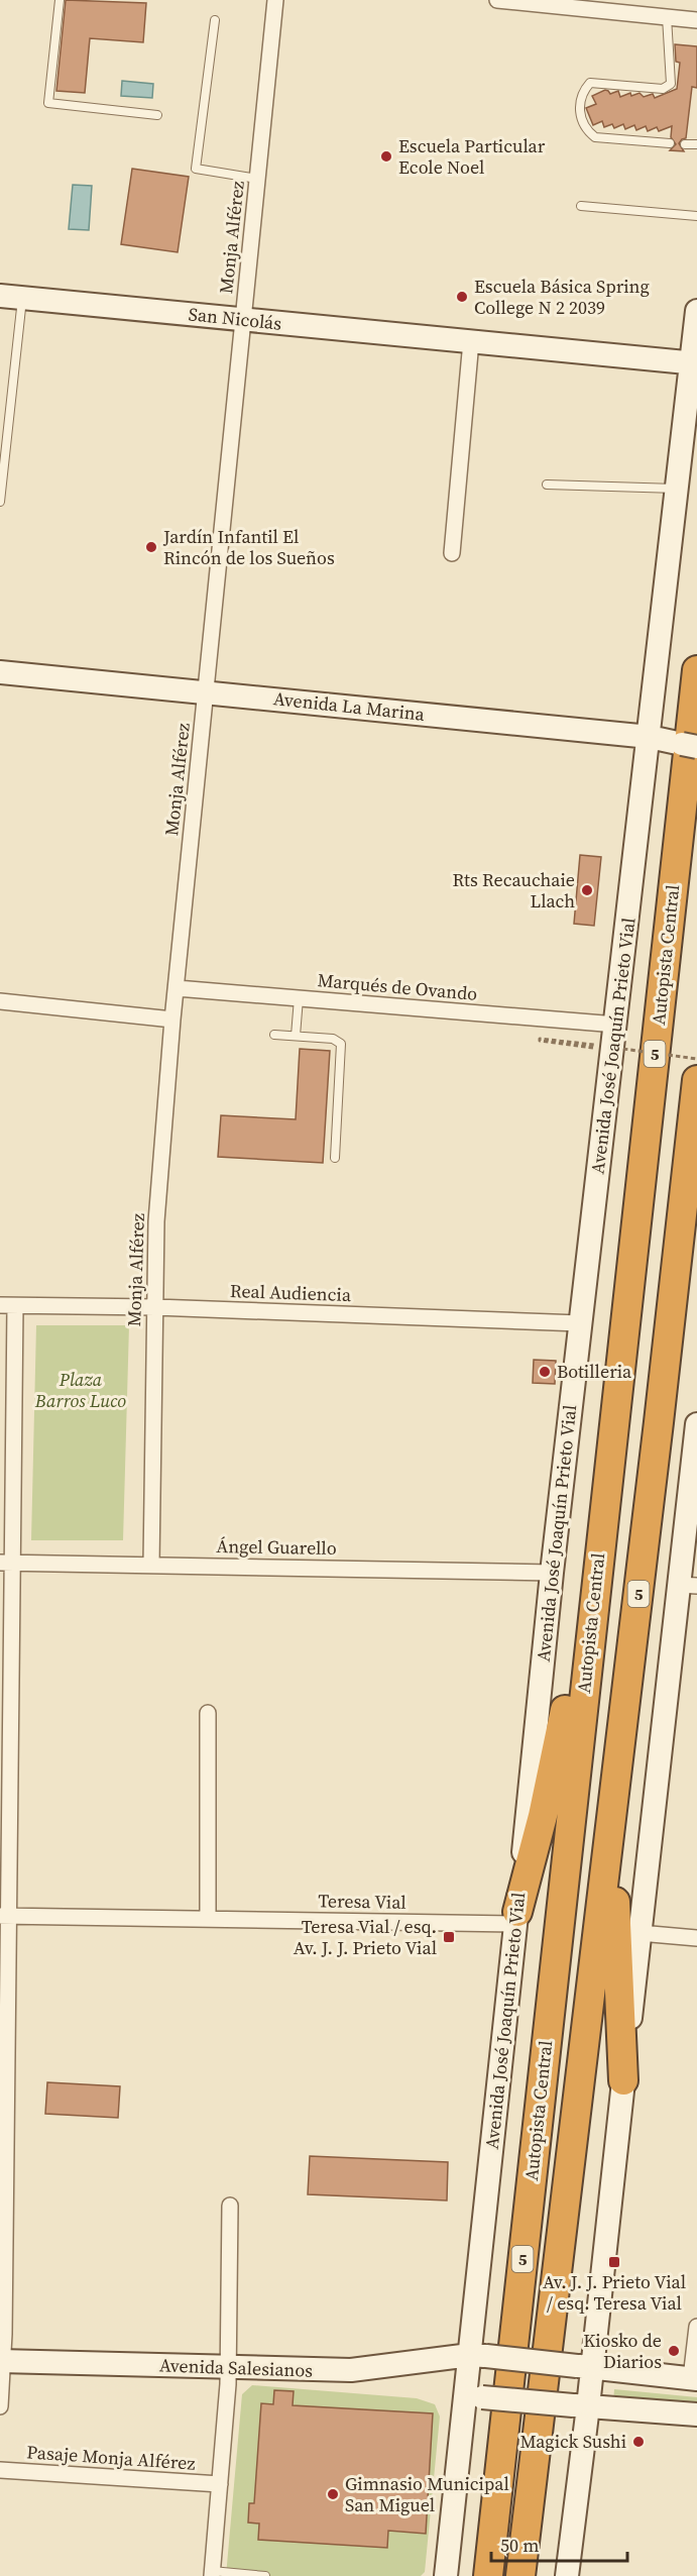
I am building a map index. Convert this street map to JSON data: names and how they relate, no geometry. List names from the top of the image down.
{
  "streets": {
    "highway": ["Autopista Central", "5"],
    "main road": [
      "San Nicolás",
      "Avenida La Marina",
      "Avenida José Joaquín Prieto Vial",
      "Avenida Salesianos"
    ],
    "street": [
      "Monja Alférez",
      "Marqués de Ovando",
      "Real Audiencia",
      "Ángel Guarello",
      "Teresa Vial",
      "Pasaje Monja Alférez"
    ]
  },
  "crossings": [
    ["Monja Alférez", "San Nicolás"],
    ["Monja Alférez", "Avenida La Marina"],
    ["Monja Alférez", "Marqués de Ovando"],
    ["Monja Alférez", "Real Audiencia"],
    ["Monja Alférez", "Ángel Guarello"],
    ["San Nicolás", "Avenida José Joaquín Prieto Vial"],
    ["Avenida La Marina", "Avenida José Joaquín Prieto Vial"],
    ["Marqués de Ovando", "Avenida José Joaquín Prieto Vial"],
    ["Avenida José Joaquín Prieto Vial", "Real Audiencia"],
    ["Avenida José Joaquín Prieto Vial", "Ángel Guarello"],
    ["Avenida José Joaquín Prieto Vial", "Teresa Vial"],
    ["Avenida José Joaquín Prieto Vial", "Avenida Salesianos"]
  ],
  "parks": ["Plaza Barros Luco"],
  "places": {
    "other": [
      "Escuela Particular Ecole Noel",
      "Escuela Básica Spring College N 2 2039",
      "Jardín Infantil El Rincón de los Sueños",
      "Rts Recauchaie Llach",
      "Botilleria",
      "Kiosko de Diarios",
      "Magick Sushi",
      "Gimnasio Municipal San Miguel"
    ],
    "transit": ["Teresa Vial / esq. Av. J. J. Prieto Vial", "Av. J. J. Prieto Vial / esq. Teresa Vial"]
  },
  "scale_bar": "50 m"
}
